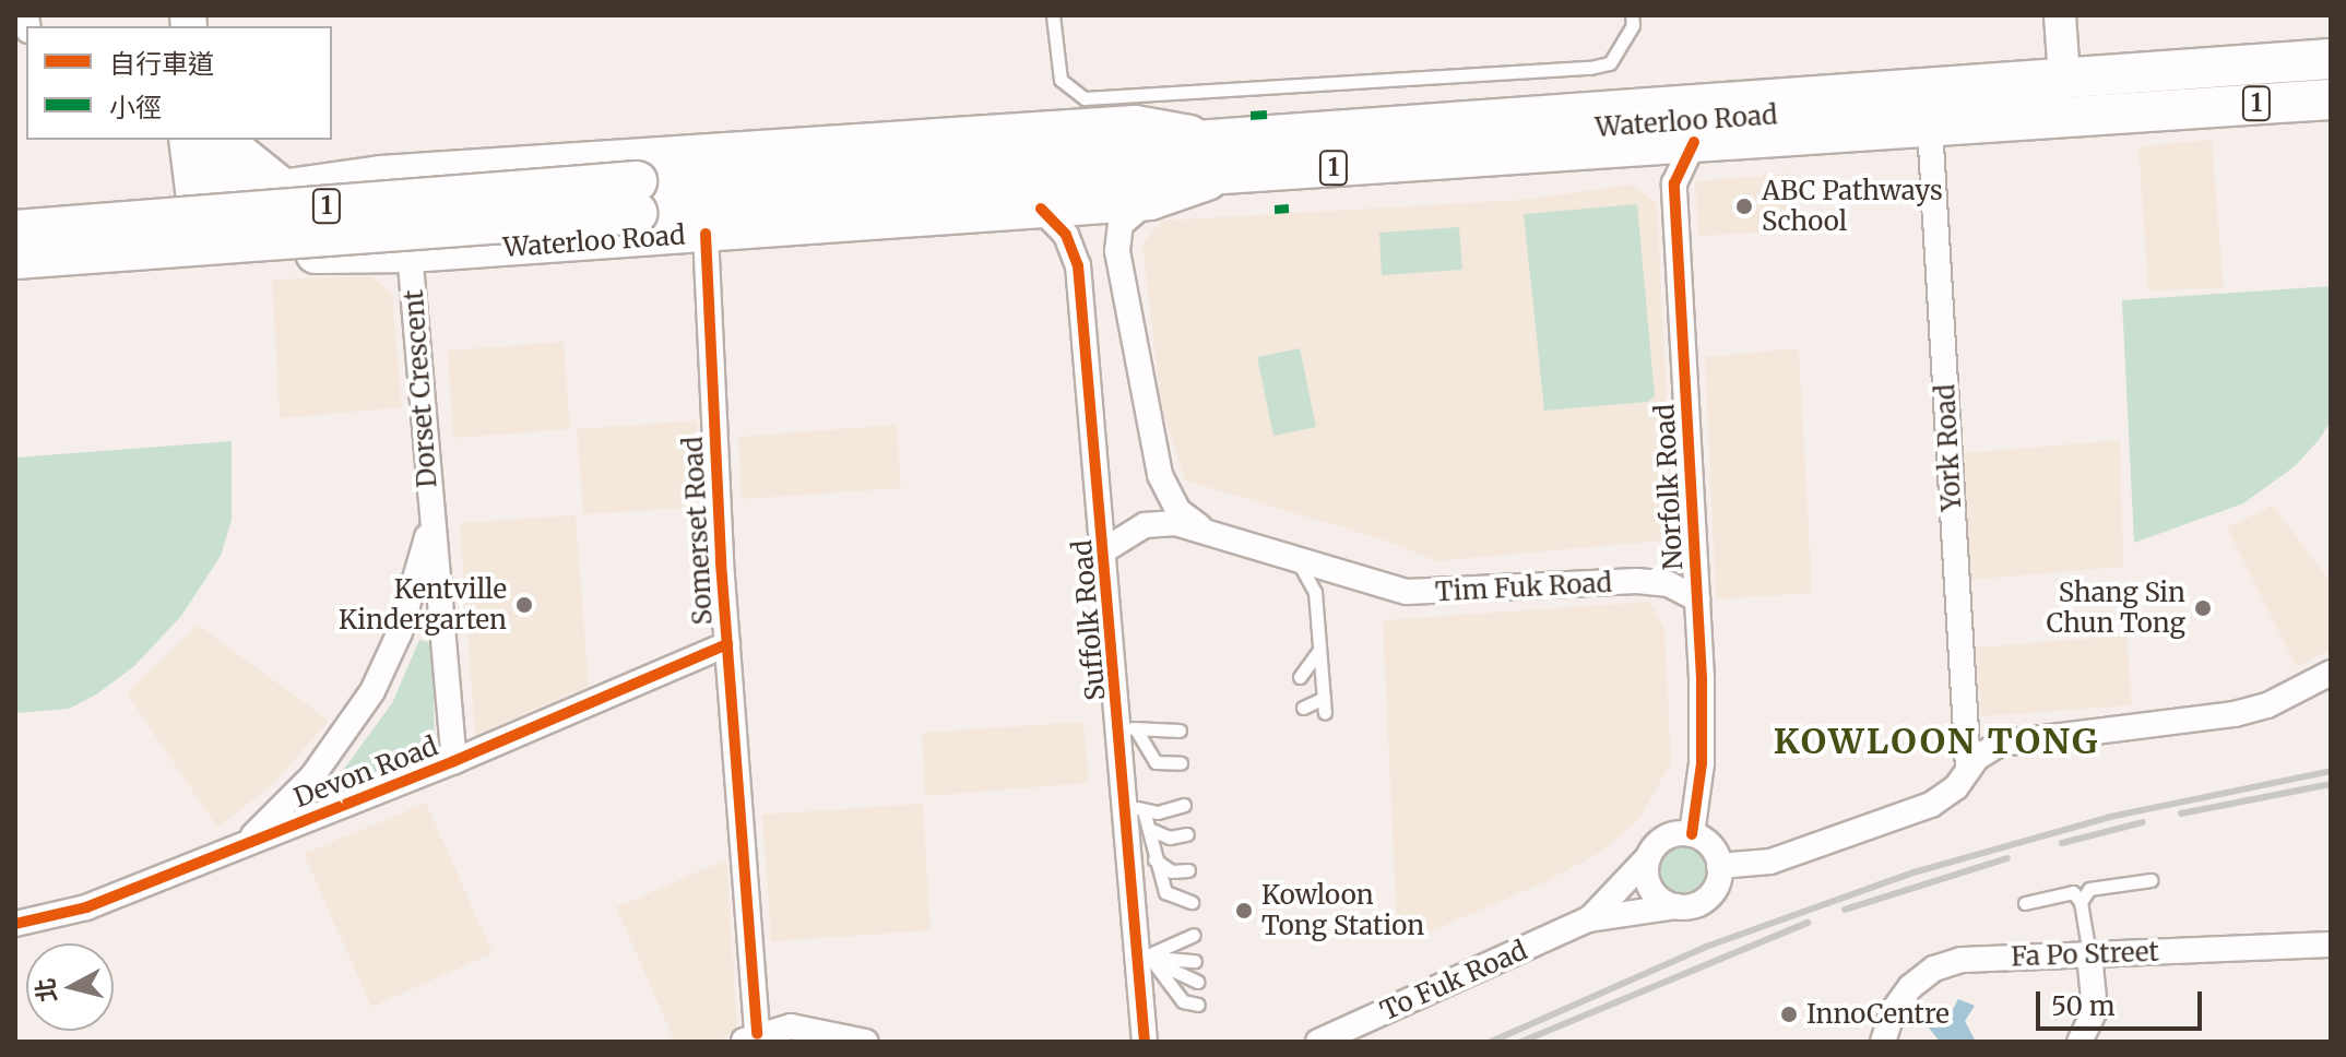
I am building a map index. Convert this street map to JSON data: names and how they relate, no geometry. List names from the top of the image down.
{
  "streets": {
    "main road": ["1", "Waterloo Road"],
    "street": [
      "Dorset Crescent",
      "York Road",
      "Norfolk Road",
      "Somerset Road",
      "Tim Fuk Road",
      "Suffolk Road",
      "Devon Road",
      "Fa Po Street",
      "To Fuk Road"
    ]
  },
  "crossings": [
    ["Waterloo Road", "Dorset Crescent"],
    ["Waterloo Road", "York Road"],
    ["Waterloo Road", "Norfolk Road"],
    ["Waterloo Road", "Somerset Road"],
    ["Waterloo Road", "Tim Fuk Road"],
    ["Waterloo Road", "Suffolk Road"],
    ["Dorset Crescent", "Devon Road"],
    ["Norfolk Road", "Tim Fuk Road"],
    ["Norfolk Road", "To Fuk Road"],
    ["Somerset Road", "Devon Road"],
    ["Tim Fuk Road", "Suffolk Road"]
  ],
  "districts": ["KOWLOON TONG"],
  "places": [
    "ABC Pathways School",
    "Kentville Kindergarten",
    "Shang Sin Chun Tong",
    "Kowloon Tong Station",
    "InnoCentre"
  ],
  "legend": ["自行車道", "小徑"],
  "scale_bar": "50 m",
  "north": "left"
}
